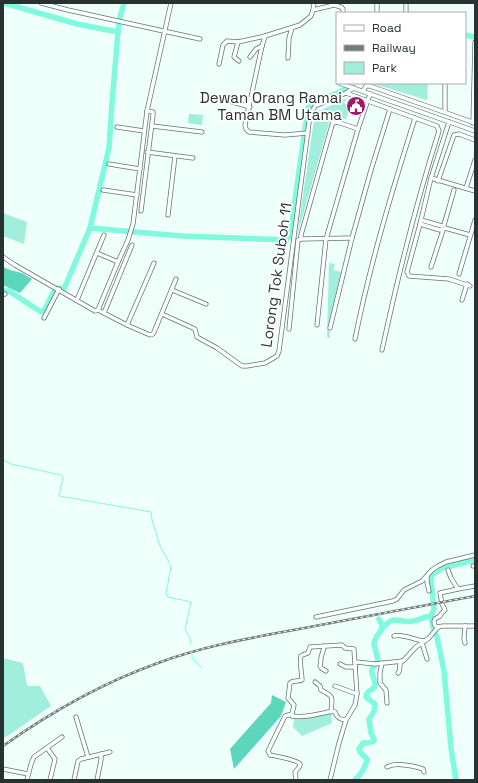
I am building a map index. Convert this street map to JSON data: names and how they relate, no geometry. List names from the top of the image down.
{
  "streets": {
    "street": ["Lorong Tok Suboh 11"]
  },
  "places": {
    "public building": ["Dewan Orang Ramai Taman BM Utama"]
  },
  "legend": ["Road", "Railway", "Park"]
}
